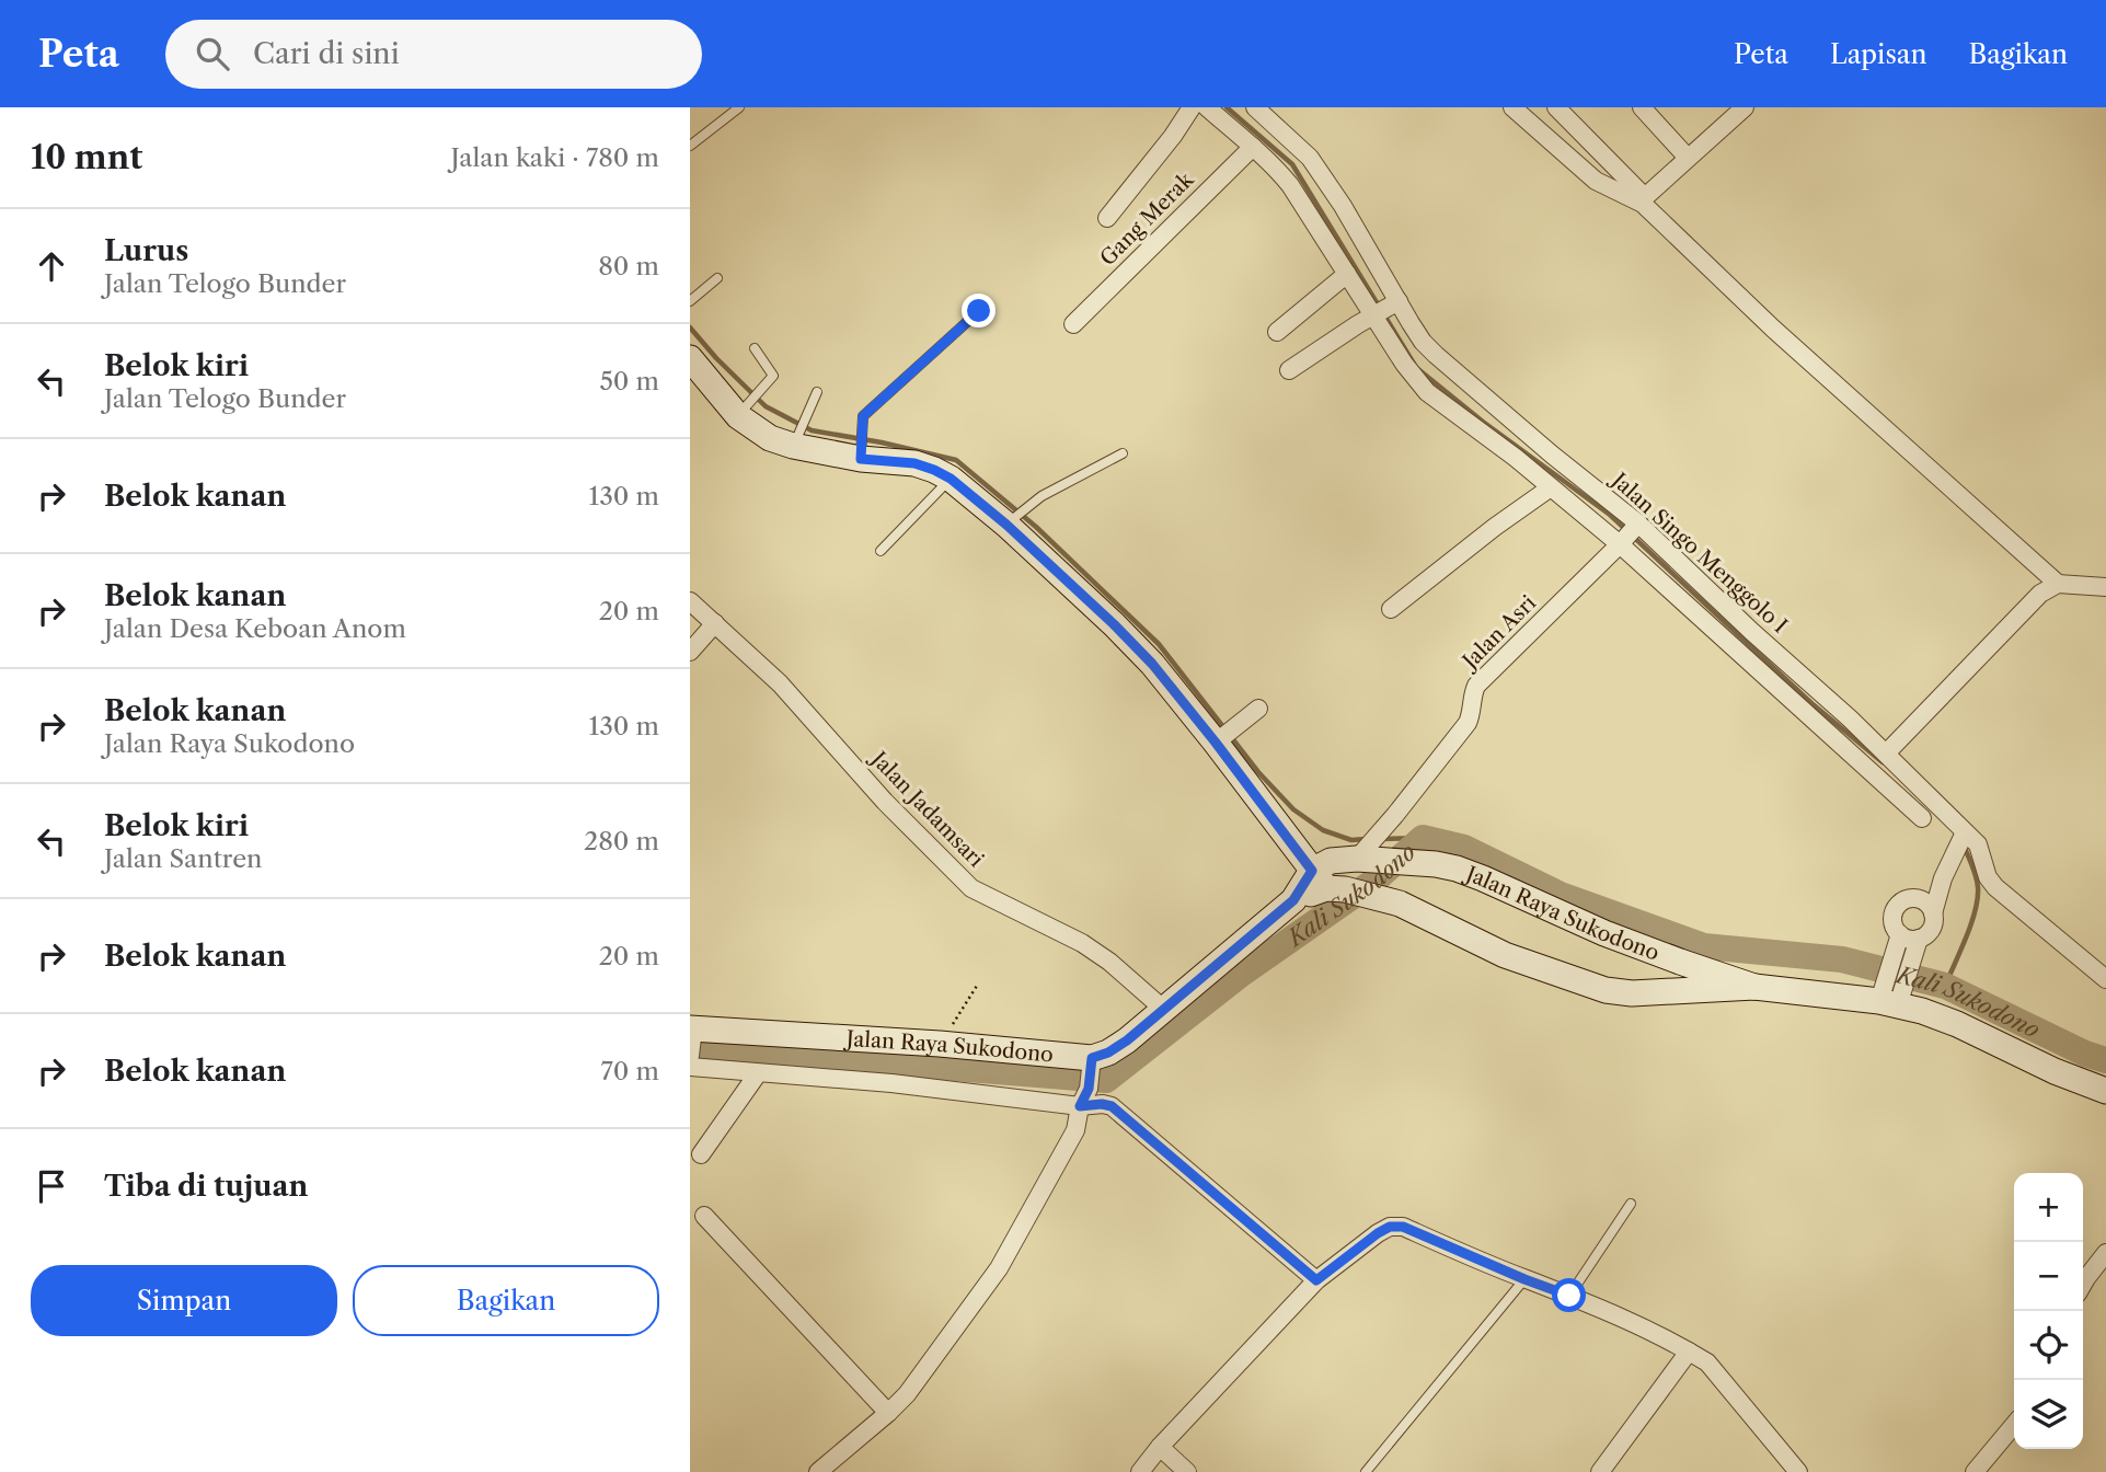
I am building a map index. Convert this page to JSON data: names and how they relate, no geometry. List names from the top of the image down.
{
  "streets": {
    "main road": ["Jalan Raya Sukodono"],
    "street": [
      "Gang Merak",
      "Jalan Singo Menggolo I",
      "Jalan Asri",
      "Jalan Jadamsari"
    ]
  },
  "crossings": [
    ["Jalan Singo Menggolo I", "Jalan Asri"],
    ["Jalan Asri", "Jalan Raya Sukodono"]
  ],
  "water": ["Kali Sukodono"],
  "page": {
    "header": "Peta",
    "search": "Cari di sini",
    "nav": ["Peta", "Lapisan", "Bagikan"],
    "heading": ["10 mnt", "Jalan kaki · 780 m"],
    "list": [
      ["Lurus", "Jalan Telogo Bunder", "80 m"],
      ["Belok kiri", "Jalan Telogo Bunder", "50 m"],
      ["Belok kanan", "130 m"],
      ["Belok kanan", "Jalan Desa Keboan Anom", "20 m"],
      ["Belok kanan", "Jalan Raya Sukodono", "130 m"],
      ["Belok kiri", "Jalan Santren", "280 m"],
      ["Belok kanan", "20 m"],
      ["Belok kanan", "70 m"],
      "Tiba di tujuan"
    ],
    "map_buttons": ["+", "−"],
    "buttons": ["Simpan", "Bagikan"]
  }
}
